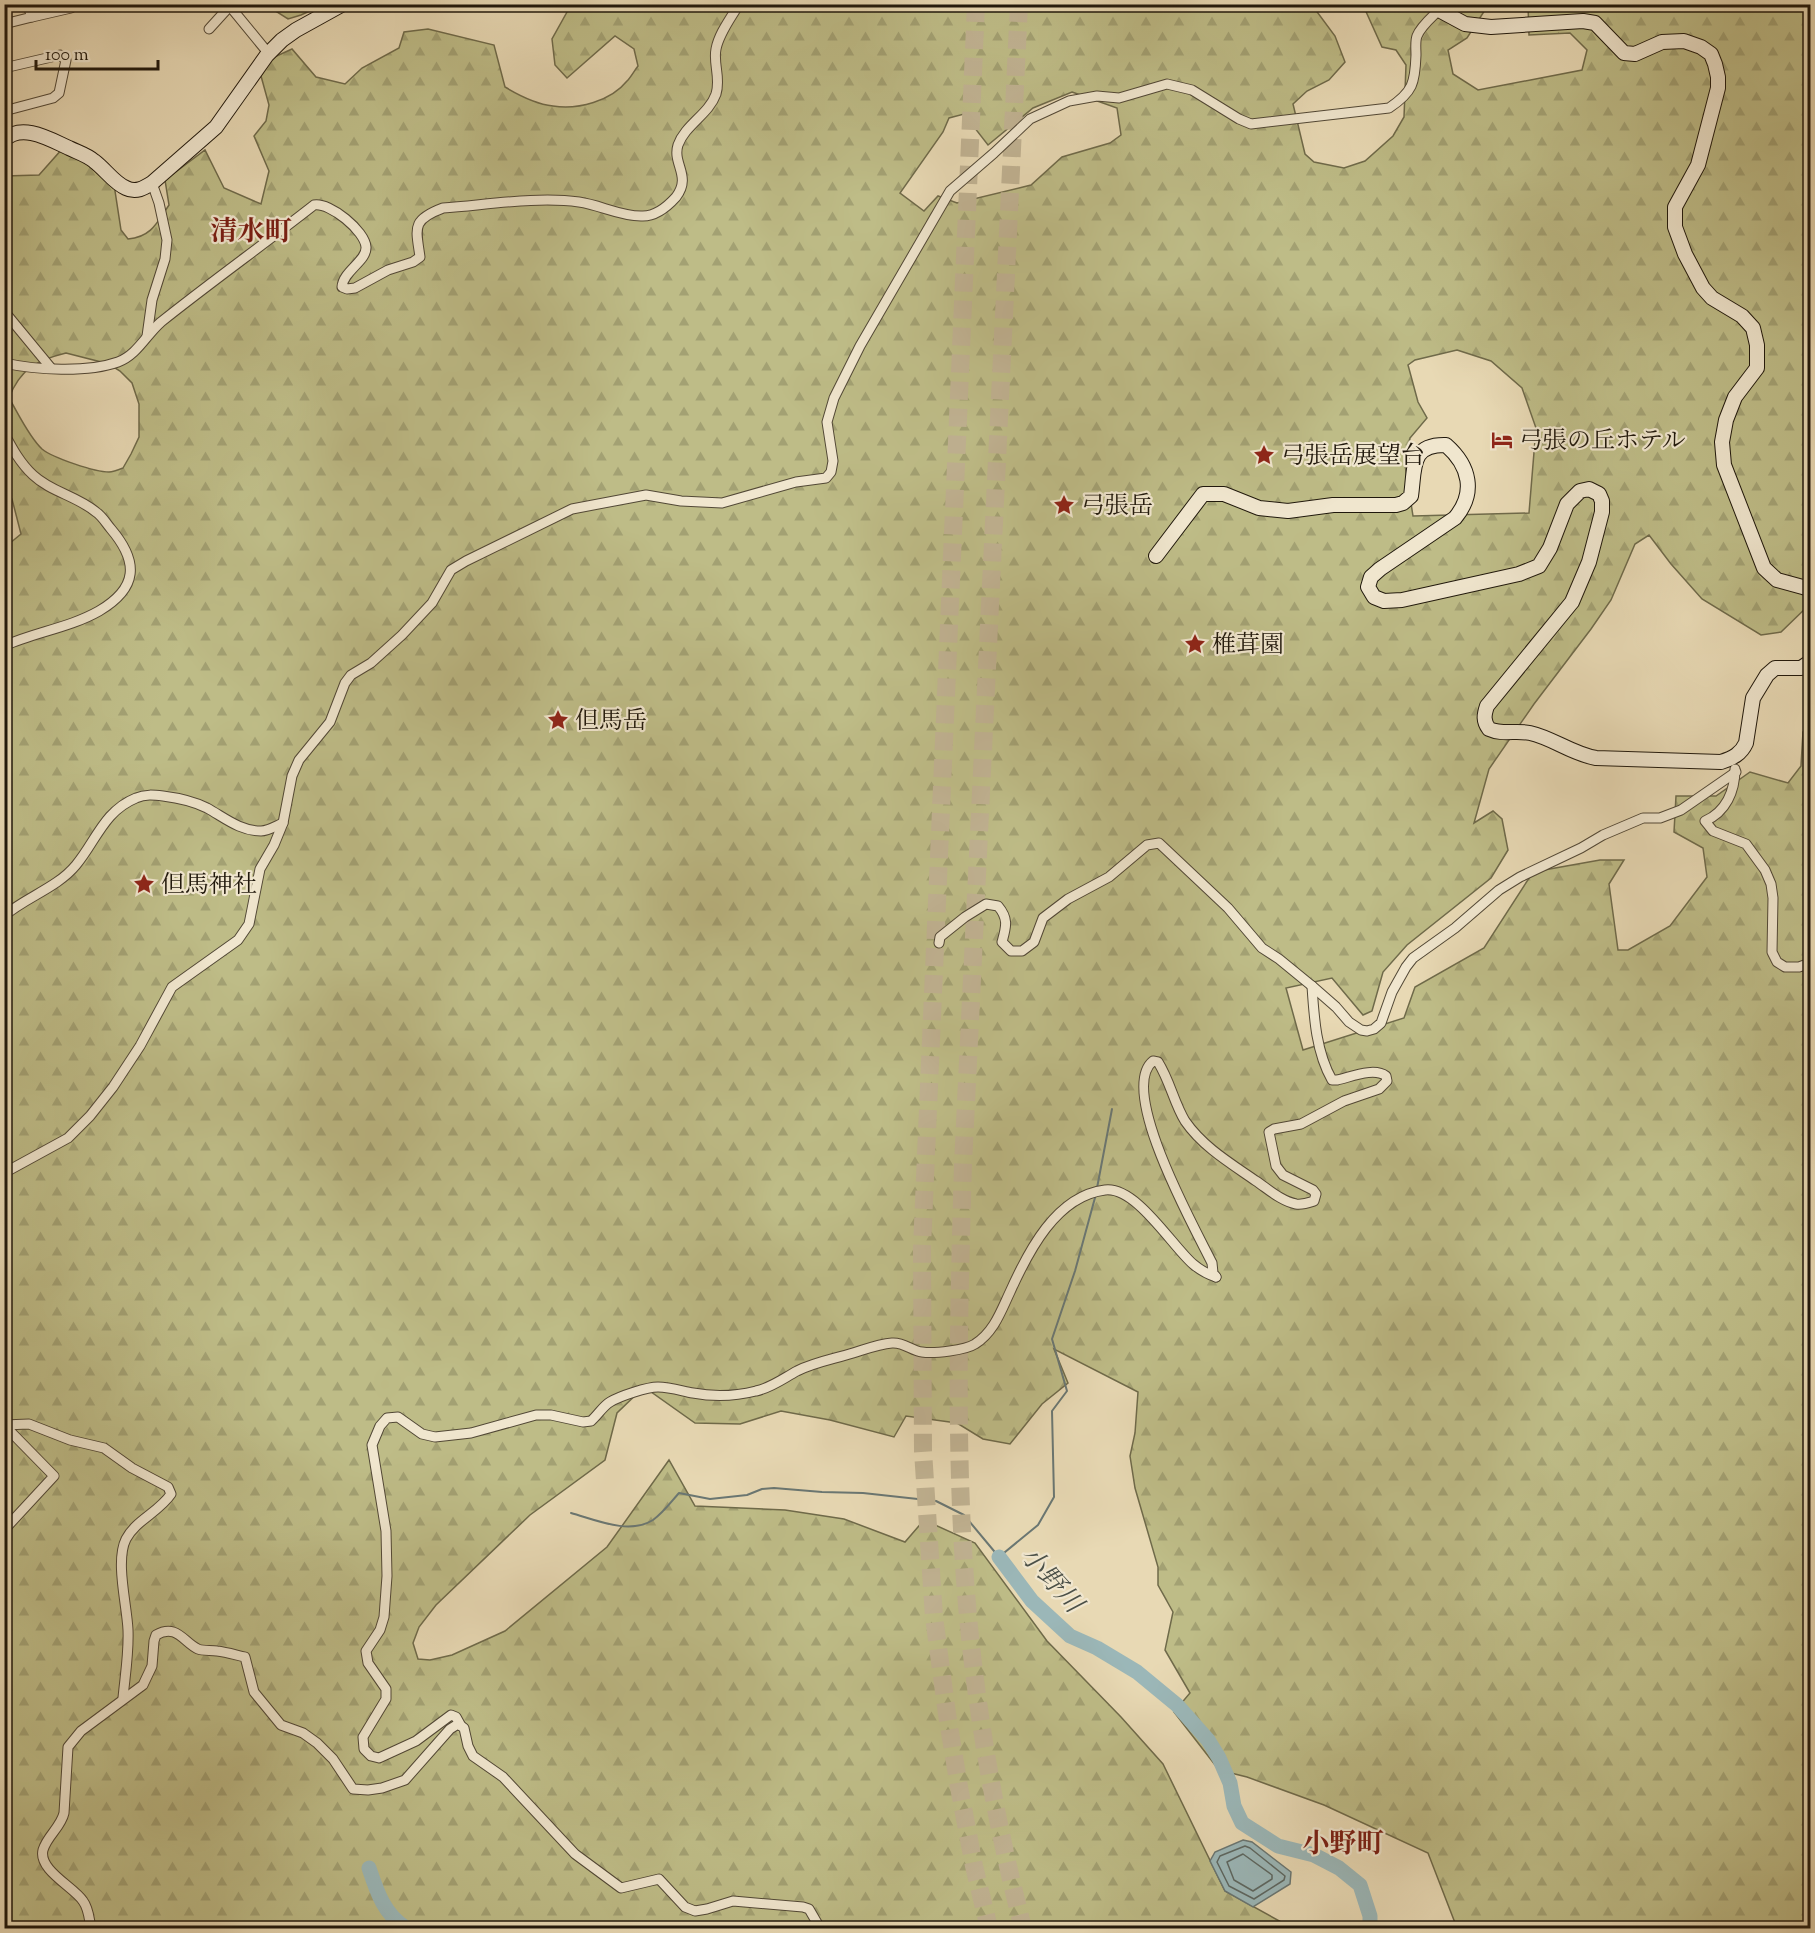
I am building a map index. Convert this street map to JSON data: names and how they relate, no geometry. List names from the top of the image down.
{
  "districts": ["清水町", "小野町"],
  "water": ["小野川"],
  "places": {
    "hotel": ["弓張の丘ホテル"],
    "place": [
      "弓張岳展望台",
      "弓張岳",
      "椎茸園",
      "但馬岳",
      "但馬神社"
    ]
  },
  "scale_bar": "100 m"
}
